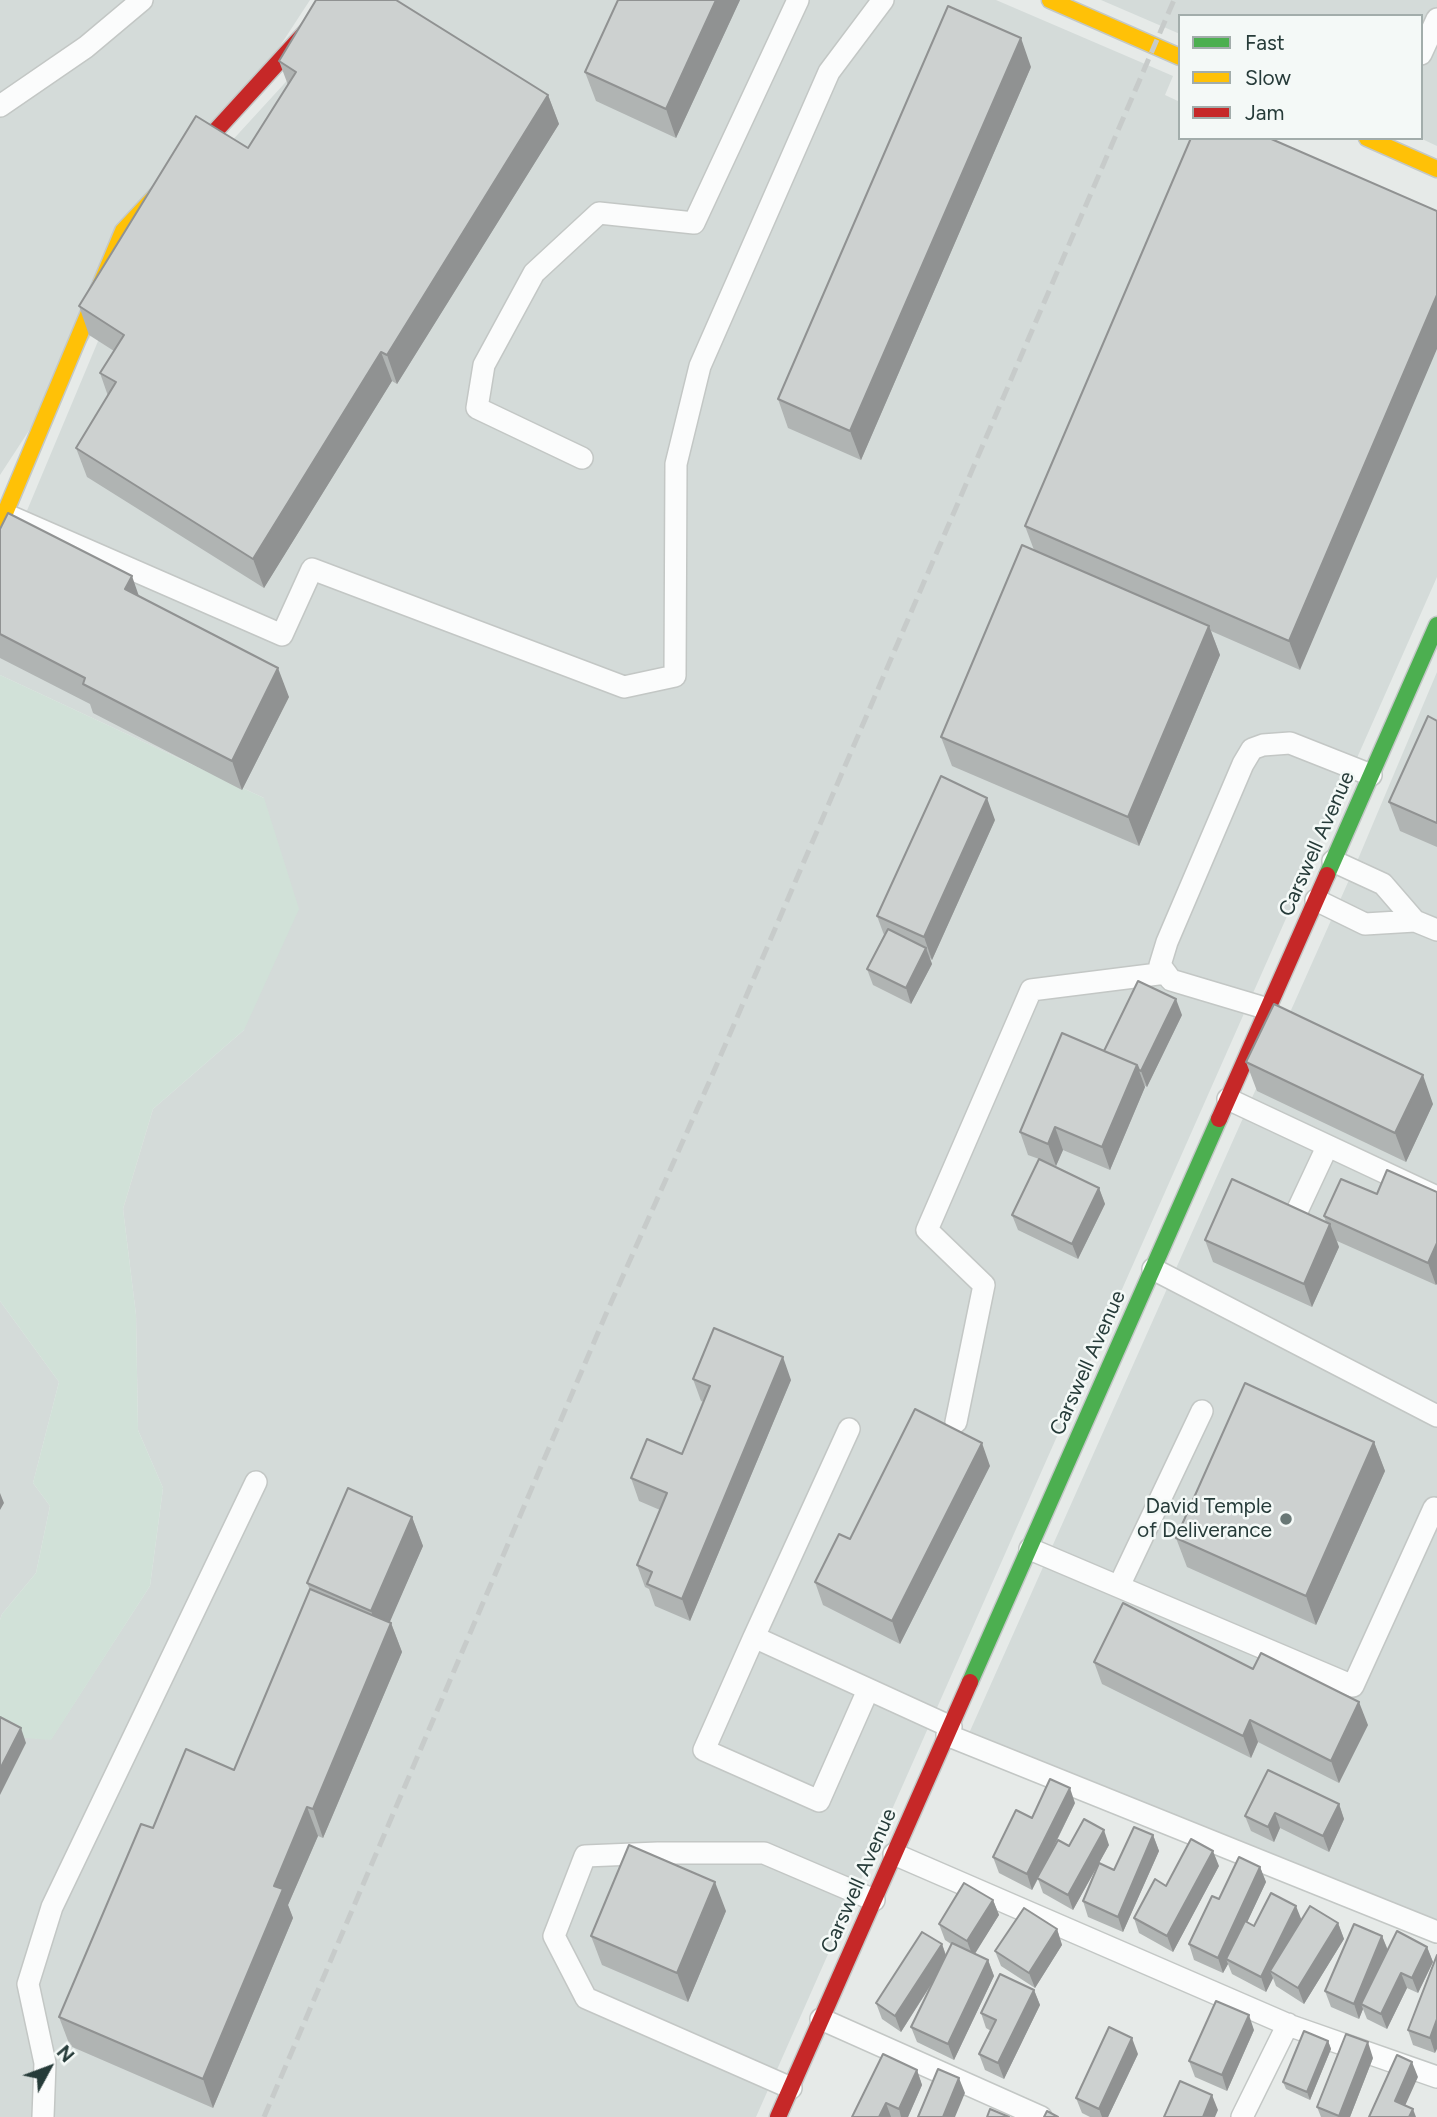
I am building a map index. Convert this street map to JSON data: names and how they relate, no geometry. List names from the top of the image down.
{
  "streets": {
    "street": ["Carswell Avenue"]
  },
  "places": ["David Temple of Deliverance"],
  "legend": ["Fast", "Slow", "Jam"],
  "north": "top right"
}
